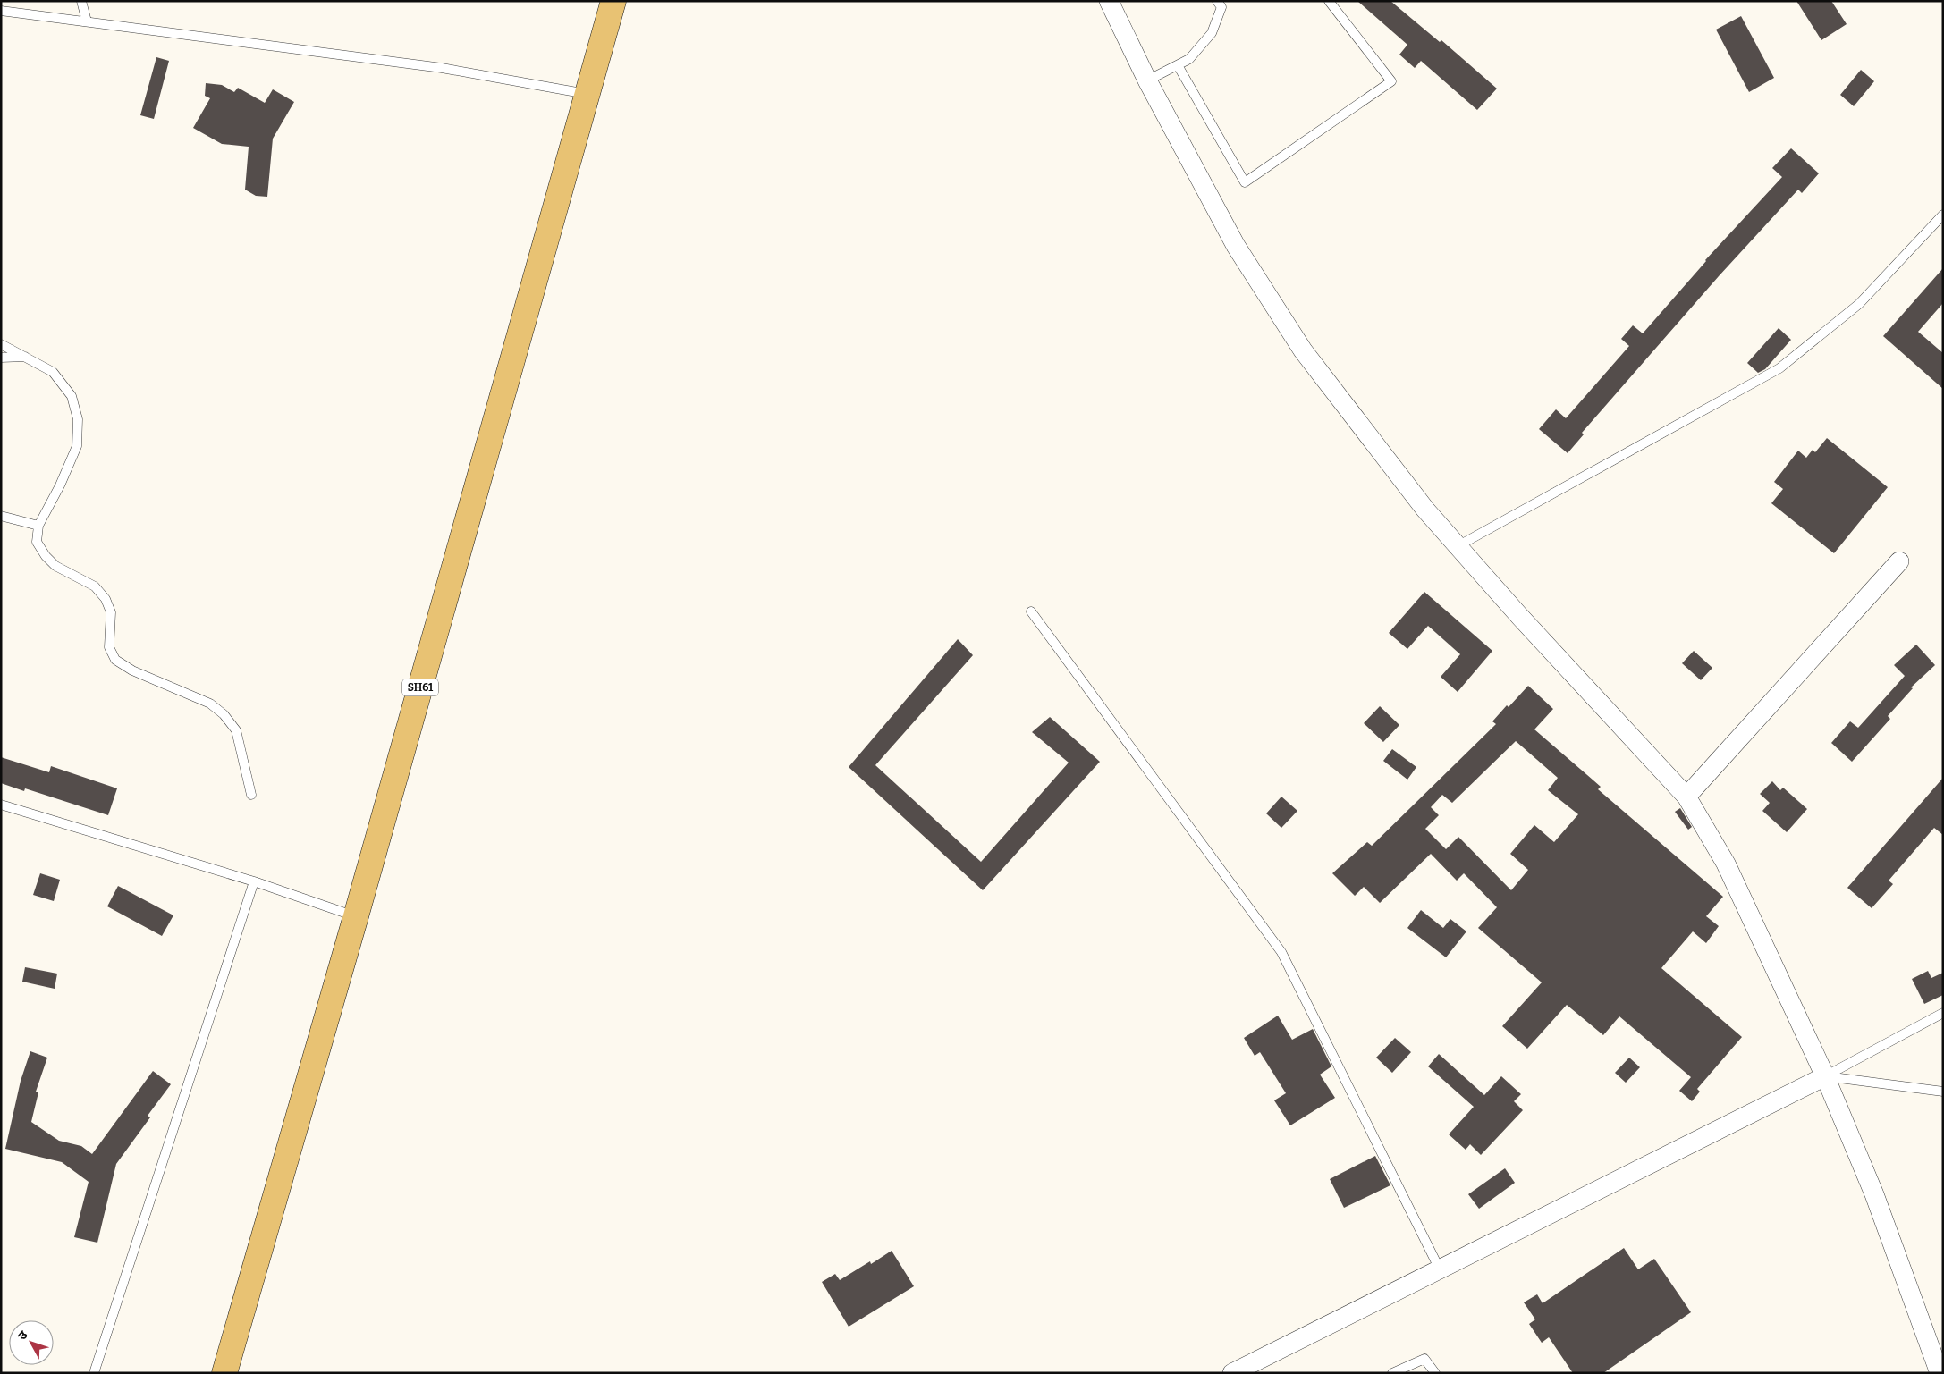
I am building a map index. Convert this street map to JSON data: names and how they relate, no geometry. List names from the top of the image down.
{
  "streets": {
    "main road": ["SH61"]
  },
  "north": "top left"
}
